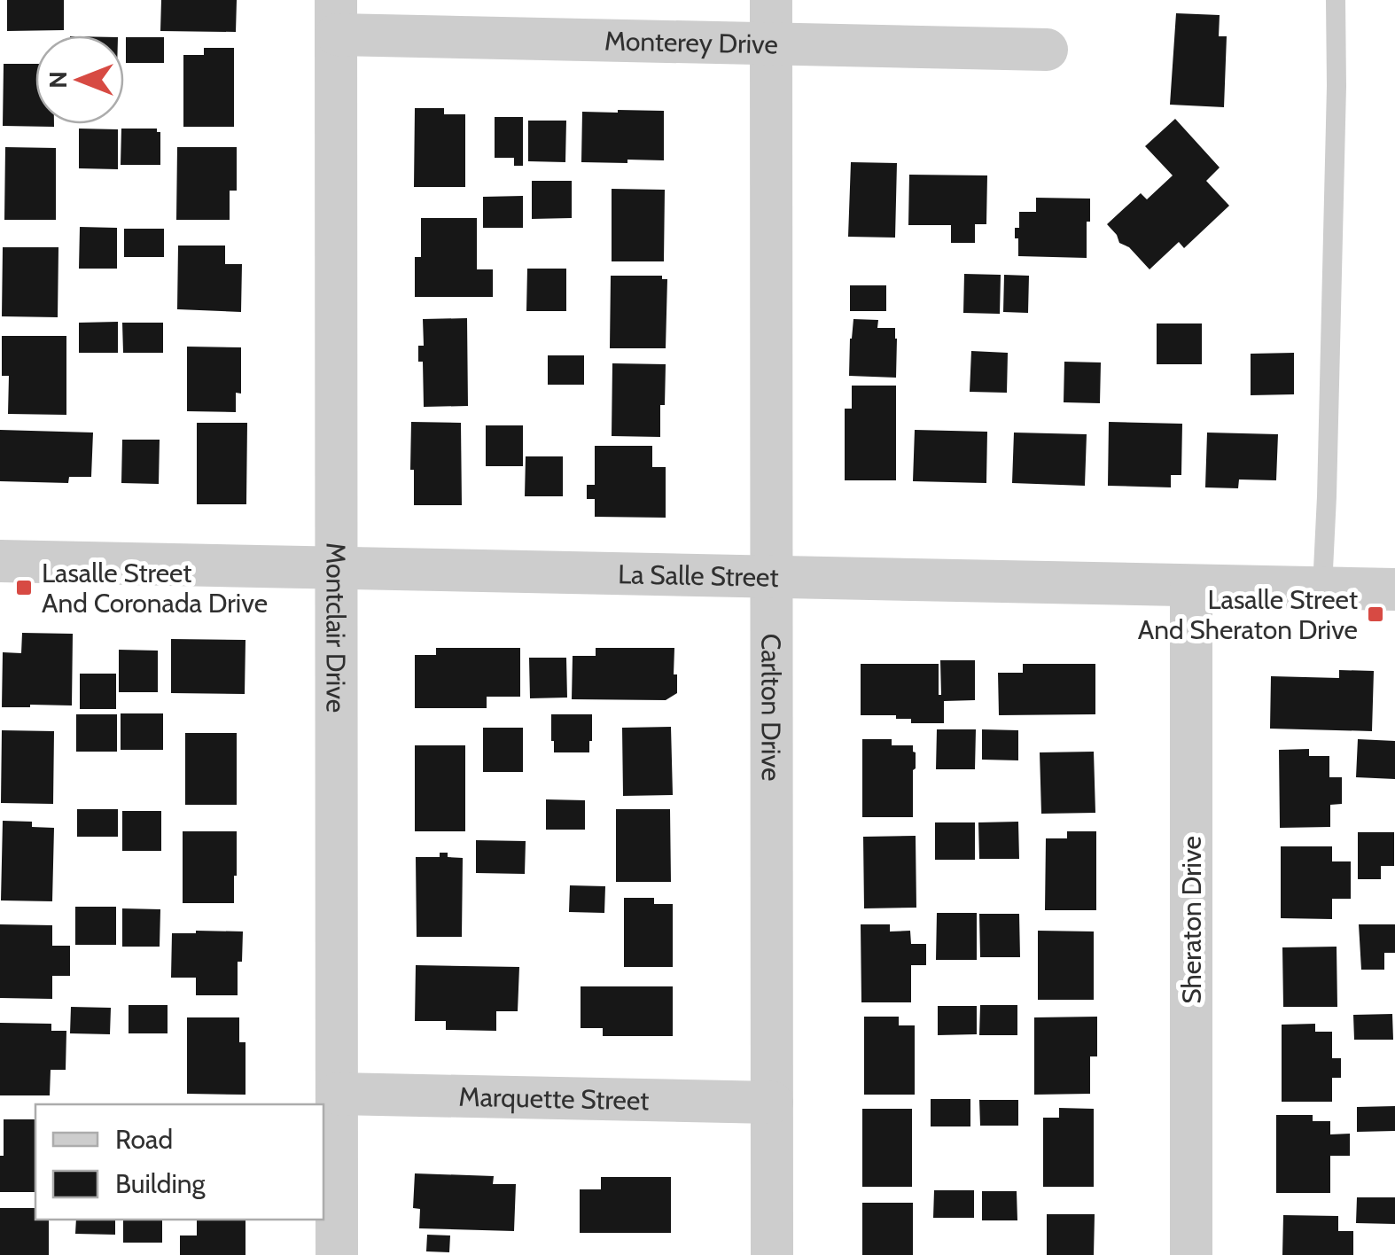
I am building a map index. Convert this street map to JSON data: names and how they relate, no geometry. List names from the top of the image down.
{
  "streets": {
    "street": [
      "Monterey Drive",
      "La Salle Street",
      "Montclair Drive",
      "Carlton Drive",
      "Sheraton Drive",
      "Marquette Street"
    ]
  },
  "crossings": [
    ["Monterey Drive", "Montclair Drive"],
    ["Monterey Drive", "Carlton Drive"],
    ["La Salle Street", "Montclair Drive"],
    ["La Salle Street", "Carlton Drive"],
    ["La Salle Street", "Sheraton Drive"],
    ["Montclair Drive", "Marquette Street"],
    ["Carlton Drive", "Marquette Street"]
  ],
  "places": {
    "transit": ["Lasalle Street And Coronada Drive", "Lasalle Street And Sheraton Drive"]
  },
  "legend": ["Road", "Building"],
  "north": "left"
}
